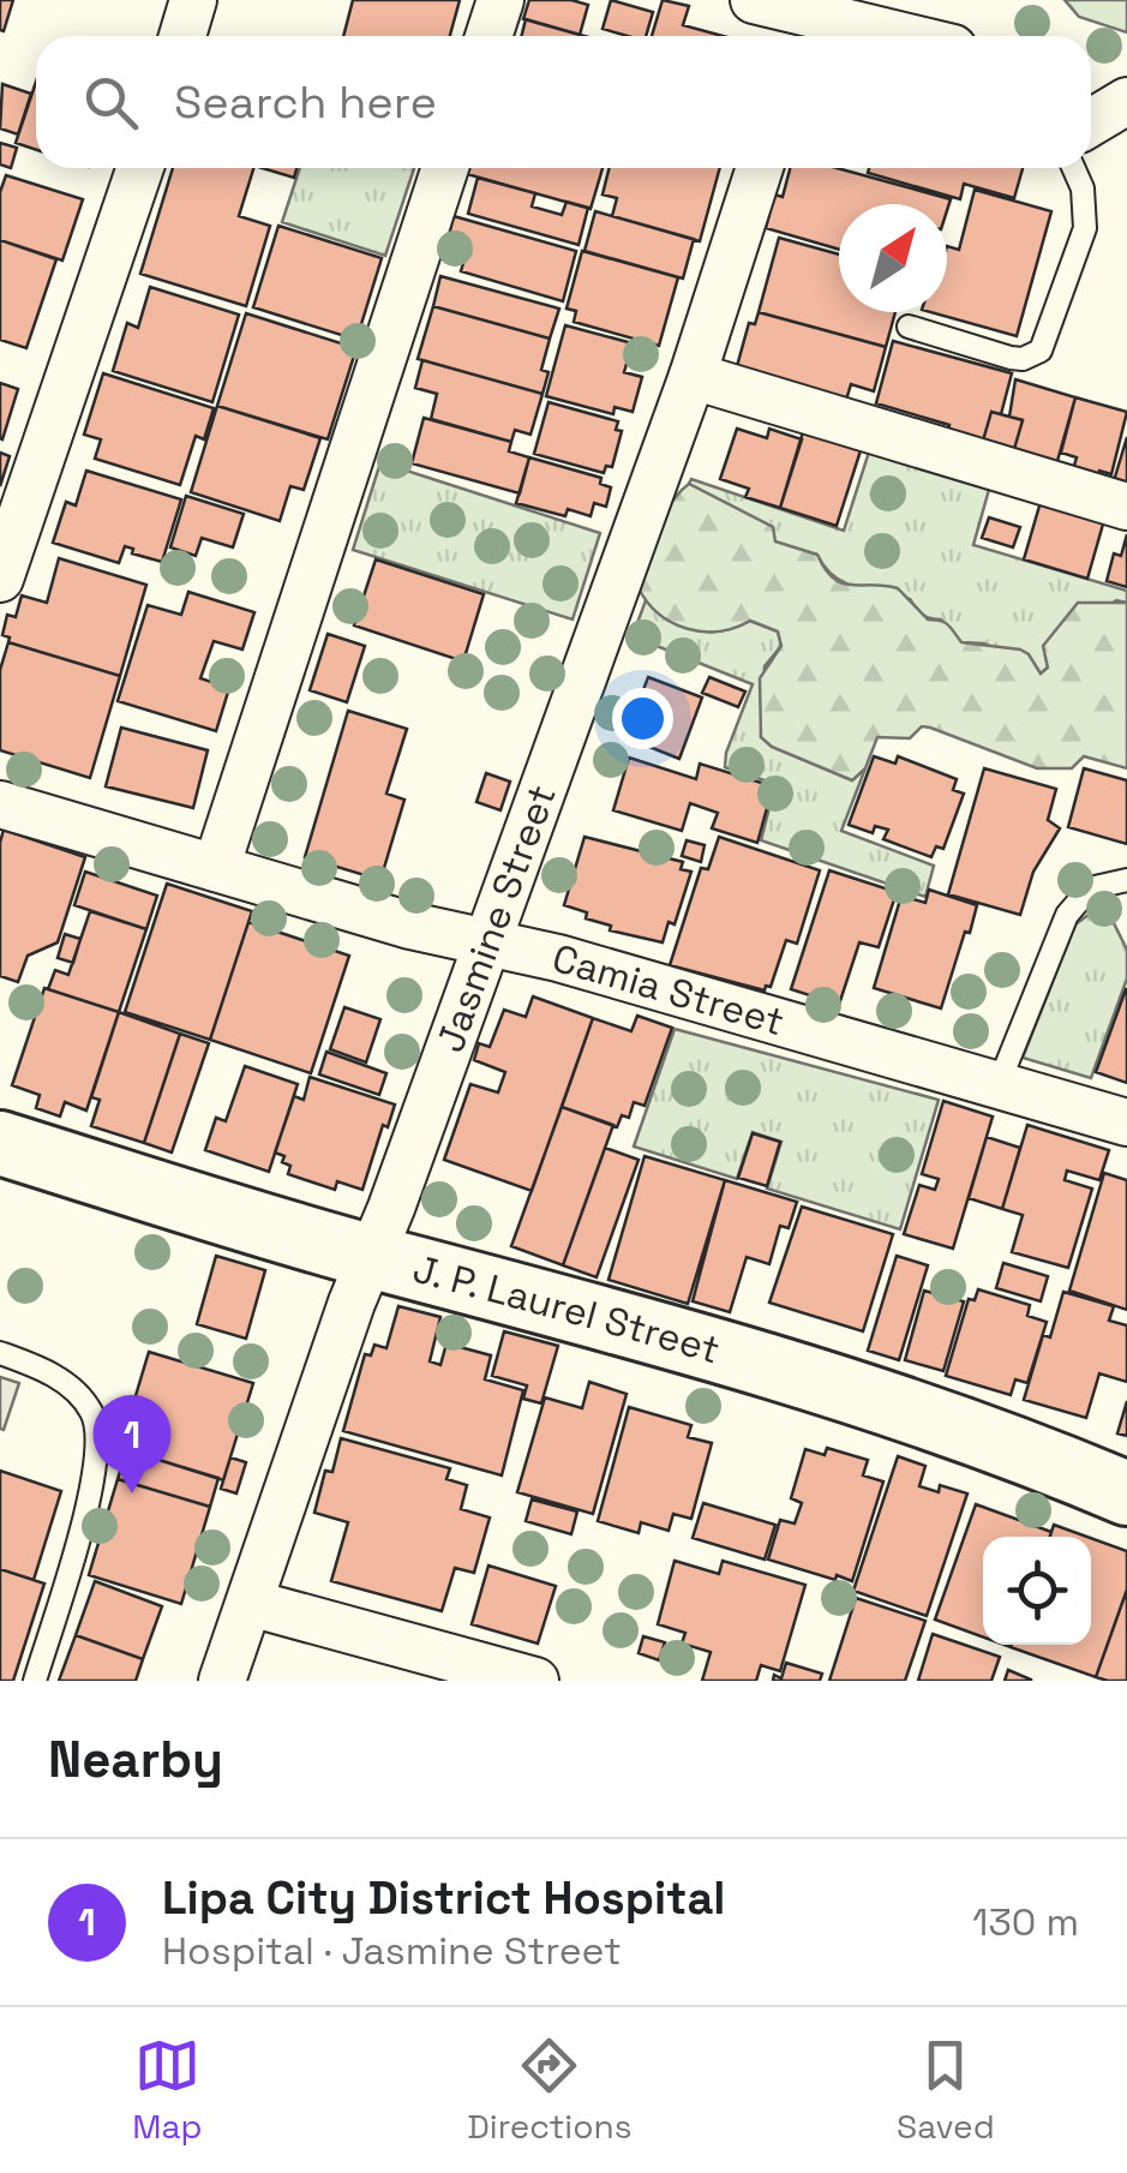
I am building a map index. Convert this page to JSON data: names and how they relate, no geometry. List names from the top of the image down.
{
  "streets": {
    "street": ["Jasmine Street", "Camia Street", "J. P. Laurel Street"]
  },
  "crossings": [
    ["Jasmine Street", "Camia Street"],
    ["Jasmine Street", "J. P. Laurel Street"]
  ],
  "north": "top right",
  "page": {
    "search": "Search here",
    "pins": "1",
    "heading": "Nearby",
    "list": [
      {
        "mark": "1",
        "name": "Lipa City District Hospital",
        "note": "Hospital · Jasmine Street",
        "value": "130 m"
      }
    ],
    "nav": ["Map", "Directions", "Saved"]
  }
}
